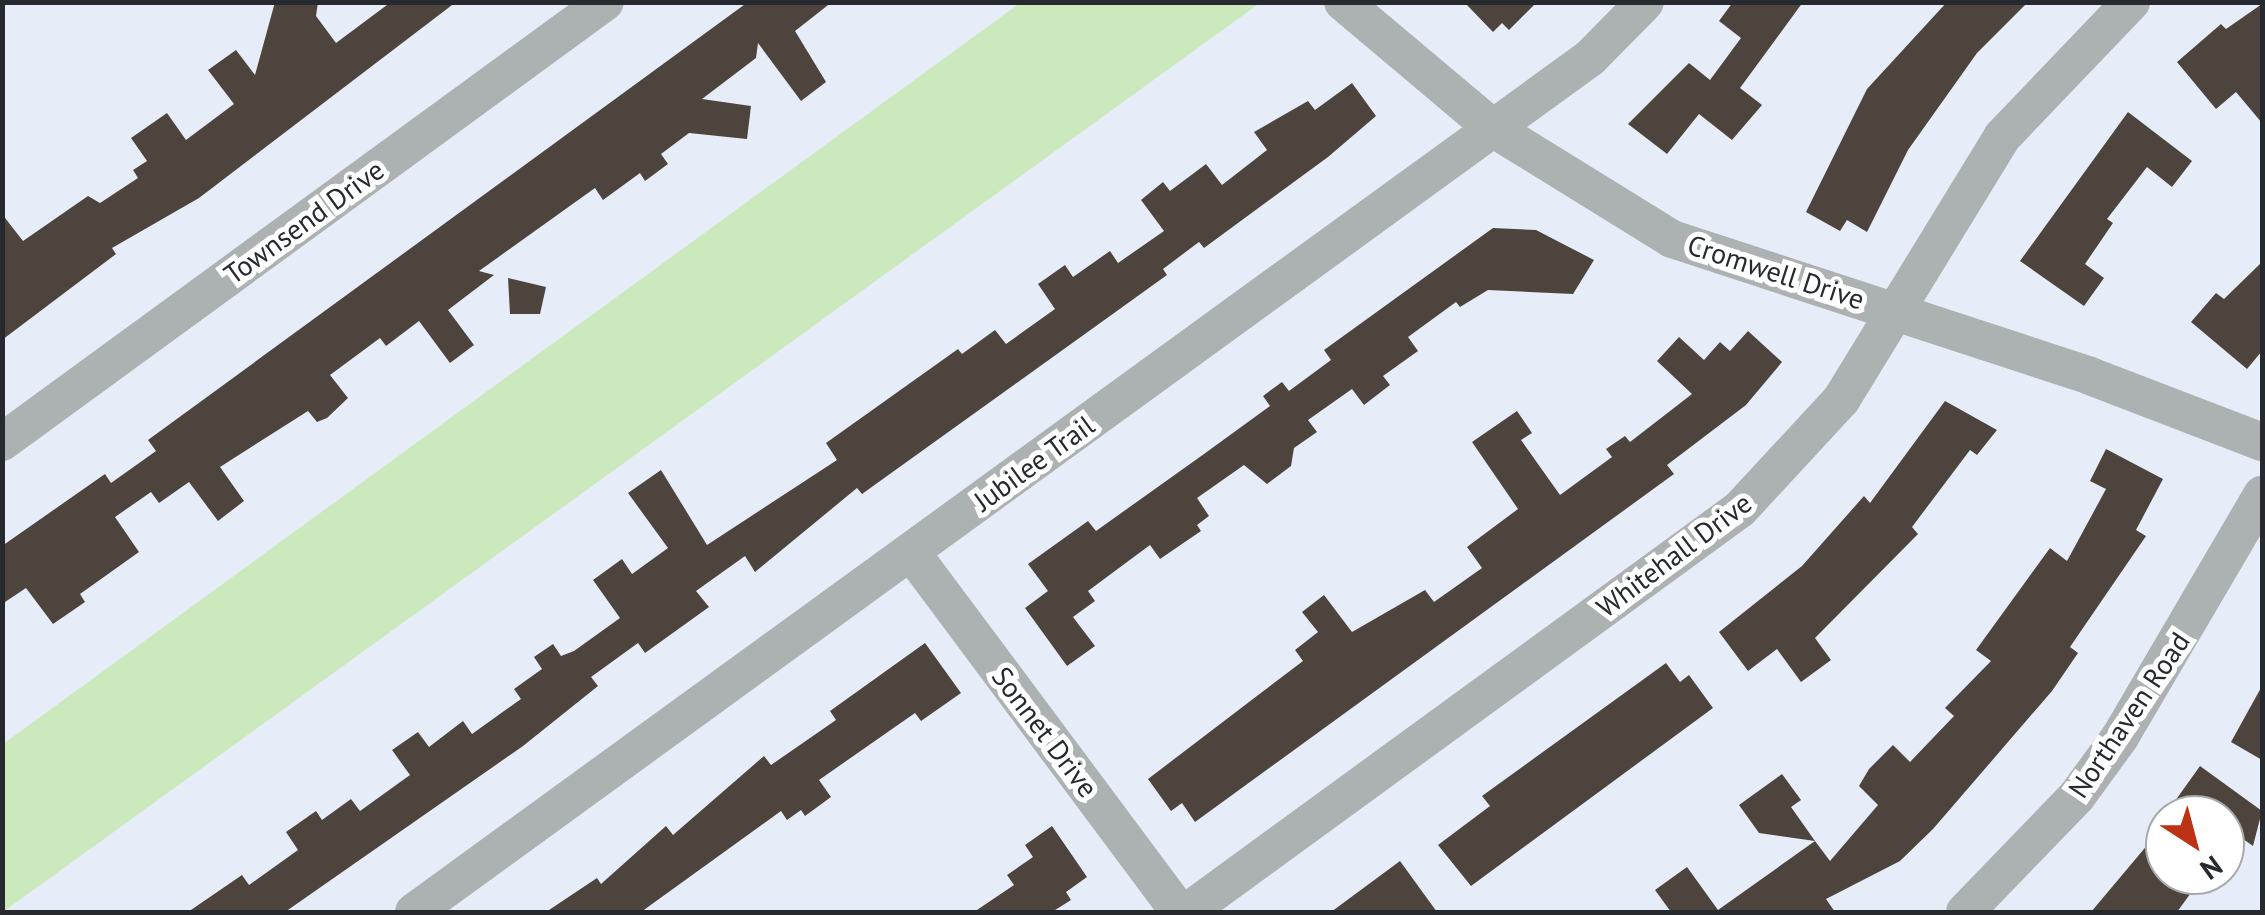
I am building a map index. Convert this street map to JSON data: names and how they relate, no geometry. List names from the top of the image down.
{
  "streets": {
    "street": [
      "Townsend Drive",
      "Cromwell Drive",
      "Jubilee Trail",
      "Whitehall Drive",
      "Northaven Road",
      "Sonnet Drive"
    ]
  },
  "crossings": [
    ["Cromwell Drive", "Jubilee Trail"],
    ["Cromwell Drive", "Whitehall Drive"],
    ["Jubilee Trail", "Sonnet Drive"]
  ],
  "north": "bottom right"
}
